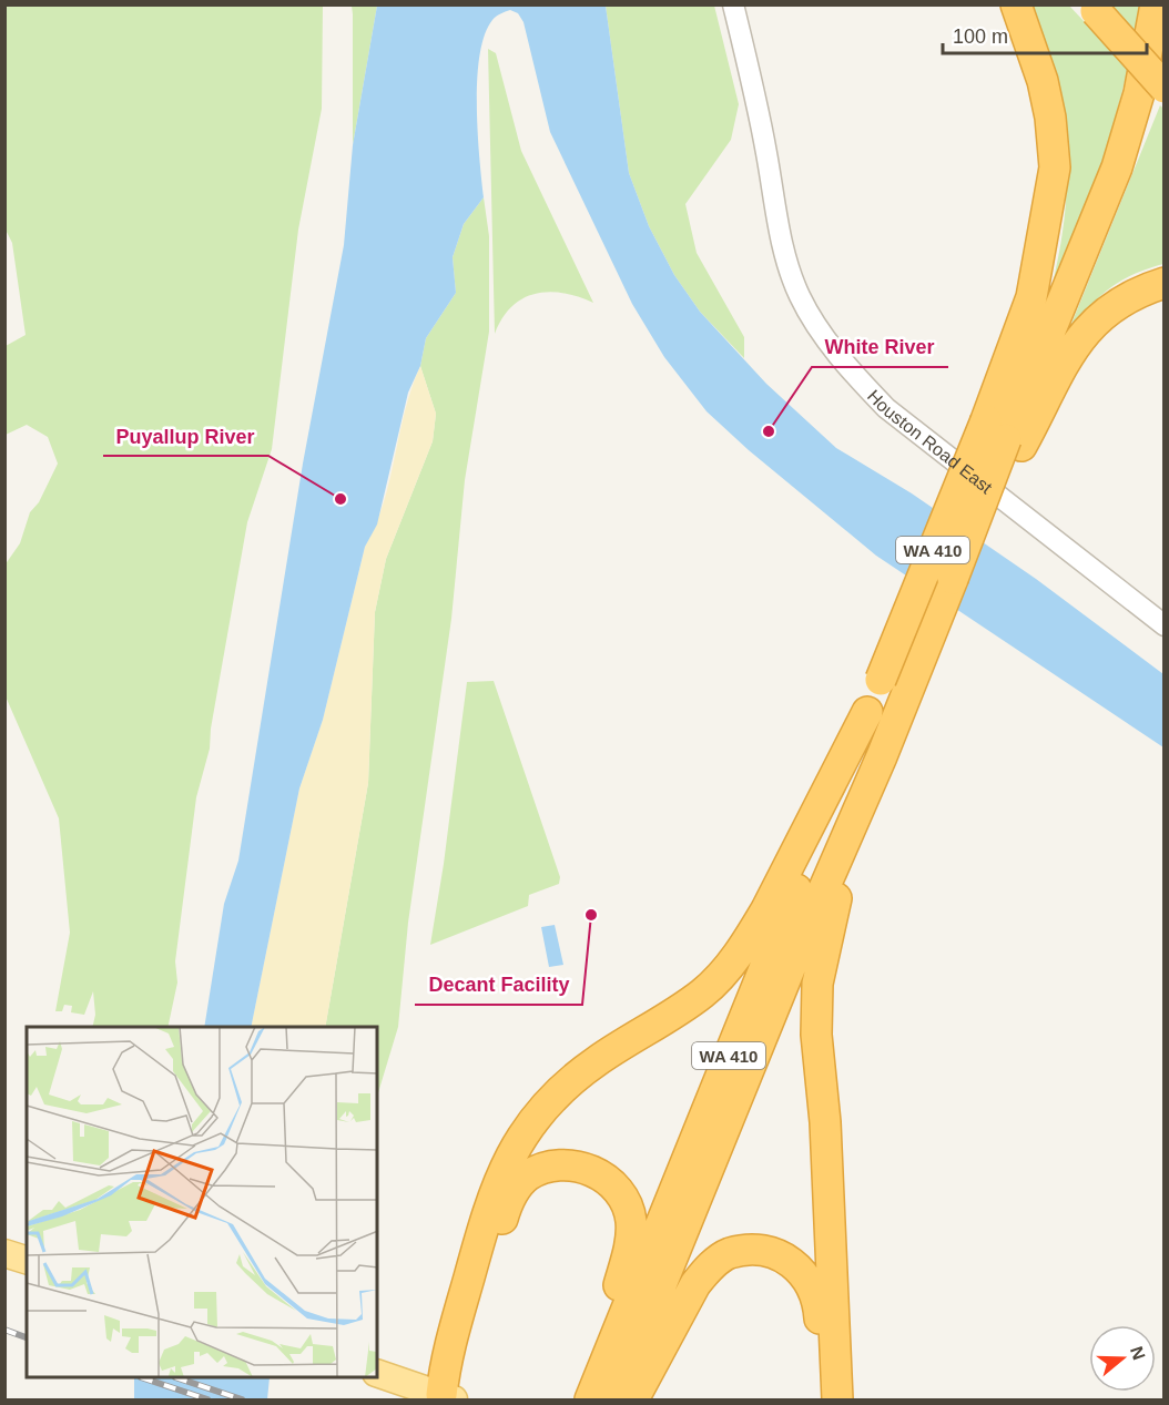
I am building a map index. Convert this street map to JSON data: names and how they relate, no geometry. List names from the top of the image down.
{
  "streets": {
    "highway": ["WA 410"],
    "street": ["Houston Road East"]
  },
  "places": ["White River", "Puyallup River", "Decant Facility"],
  "scale_bar": "100 m",
  "north": "right"
}
